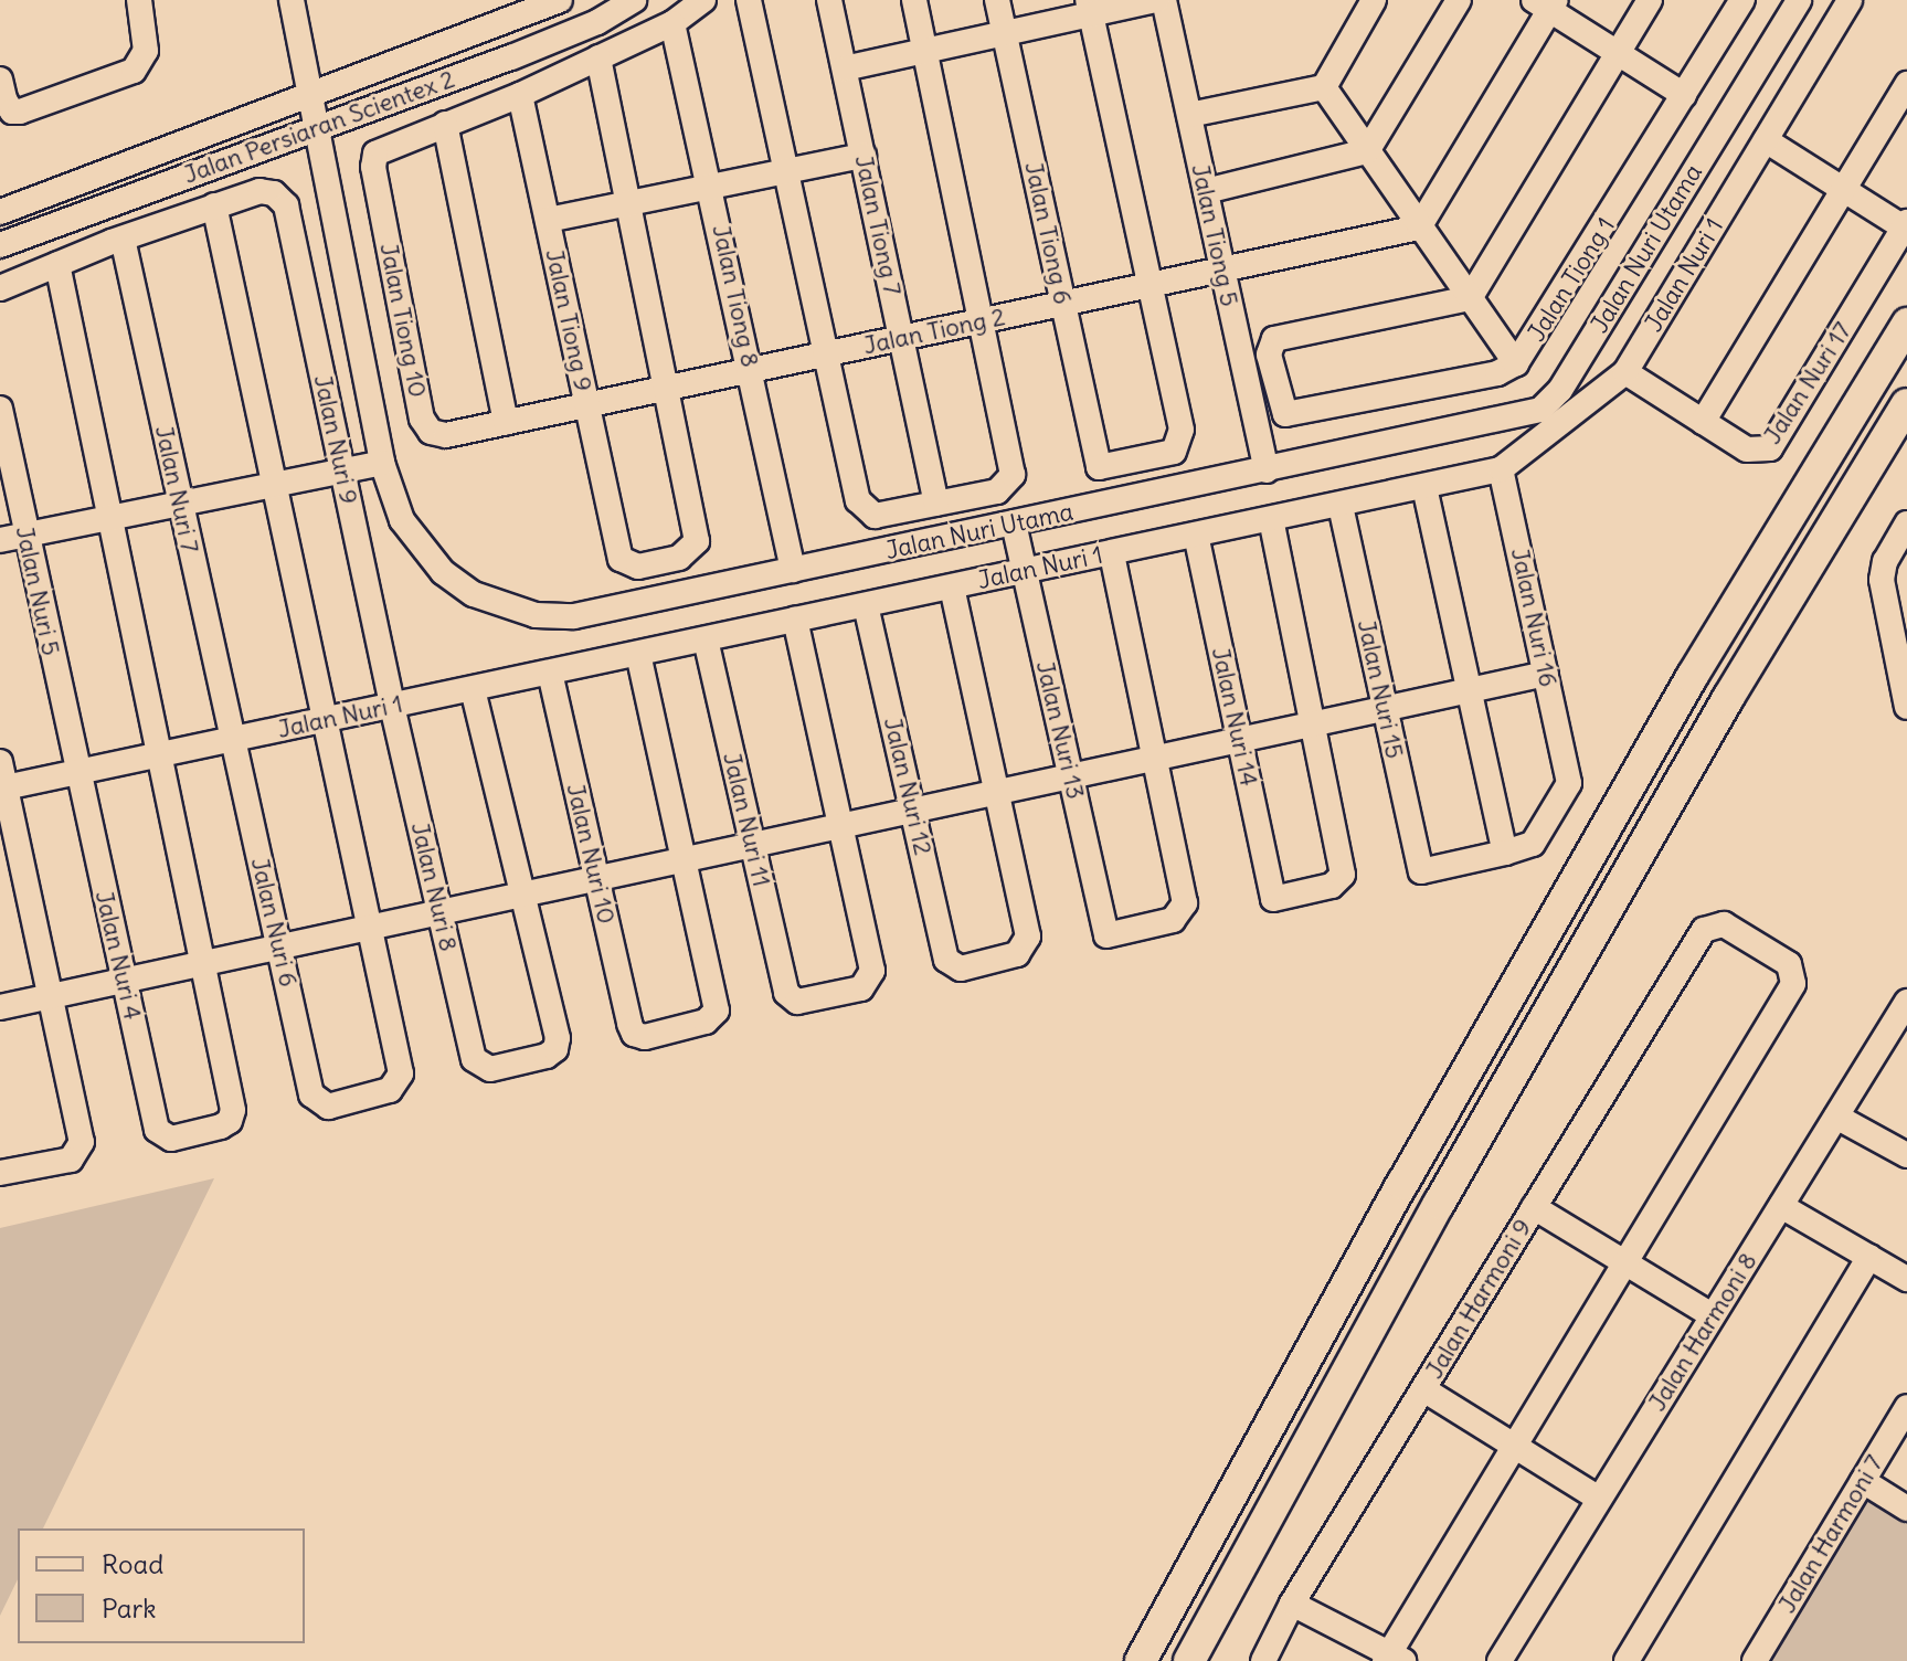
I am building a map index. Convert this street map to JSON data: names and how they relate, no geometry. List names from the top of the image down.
{
  "streets": {
    "street": [
      "Jalan Persiaran Scientex 2",
      "Jalan Tiong 7",
      "Jalan Tiong 6",
      "Jalan Tiong 5",
      "Jalan Nuri Utama",
      "Jalan Nuri 1",
      "Jalan Tiong 1",
      "Jalan Tiong 8",
      "Jalan Tiong 10",
      "Jalan Tiong 9",
      "Jalan Tiong 2",
      "Jalan Nuri 17",
      "Jalan Nuri 9",
      "Jalan Nuri 7",
      "Jalan Nuri 5",
      "Jalan Nuri 16",
      "Jalan Nuri 15",
      "Jalan Nuri 14",
      "Jalan Nuri 13",
      "Jalan Nuri 12",
      "Jalan Nuri 11",
      "Jalan Nuri 10",
      "Jalan Nuri 8",
      "Jalan Nuri 6",
      "Jalan Nuri 4",
      "Jalan Harmoni 9",
      "Jalan Harmoni 8",
      "Jalan Harmoni 7"
    ]
  },
  "crossings": [
    ["Jalan Persiaran Scientex 2", "Jalan Nuri Utama"],
    ["Jalan Tiong 7", "Jalan Tiong 2"],
    ["Jalan Tiong 6", "Jalan Tiong 2"],
    ["Jalan Tiong 5", "Jalan Nuri Utama"],
    ["Jalan Tiong 5", "Jalan Tiong 2"],
    ["Jalan Nuri Utama", "Jalan Tiong 8"],
    ["Jalan Nuri Utama", "Jalan Nuri 13"],
    ["Jalan Nuri 1", "Jalan Nuri 17"],
    ["Jalan Nuri 1", "Jalan Nuri 9"],
    ["Jalan Nuri 1", "Jalan Nuri 7"],
    ["Jalan Nuri 1", "Jalan Nuri 5"],
    ["Jalan Nuri 1", "Jalan Nuri 16"],
    ["Jalan Nuri 1", "Jalan Nuri 15"],
    ["Jalan Nuri 1", "Jalan Nuri 14"],
    ["Jalan Nuri 1", "Jalan Nuri 13"],
    ["Jalan Nuri 1", "Jalan Nuri 12"],
    ["Jalan Nuri 1", "Jalan Nuri 11"],
    ["Jalan Nuri 1", "Jalan Nuri 10"],
    ["Jalan Nuri 1", "Jalan Nuri 8"],
    ["Jalan Nuri 1", "Jalan Nuri 6"],
    ["Jalan Nuri 1", "Jalan Nuri 4"],
    ["Jalan Tiong 8", "Jalan Tiong 2"],
    ["Jalan Tiong 10", "Jalan Tiong 2"],
    ["Jalan Tiong 9", "Jalan Tiong 2"],
    ["Jalan Nuri 9", "Jalan Nuri 8"],
    ["Jalan Nuri 7", "Jalan Nuri 6"],
    ["Jalan Nuri 5", "Jalan Nuri 4"],
    ["Jalan Nuri 16", "Jalan Nuri 15"]
  ],
  "legend": ["Road", "Park"]
}
